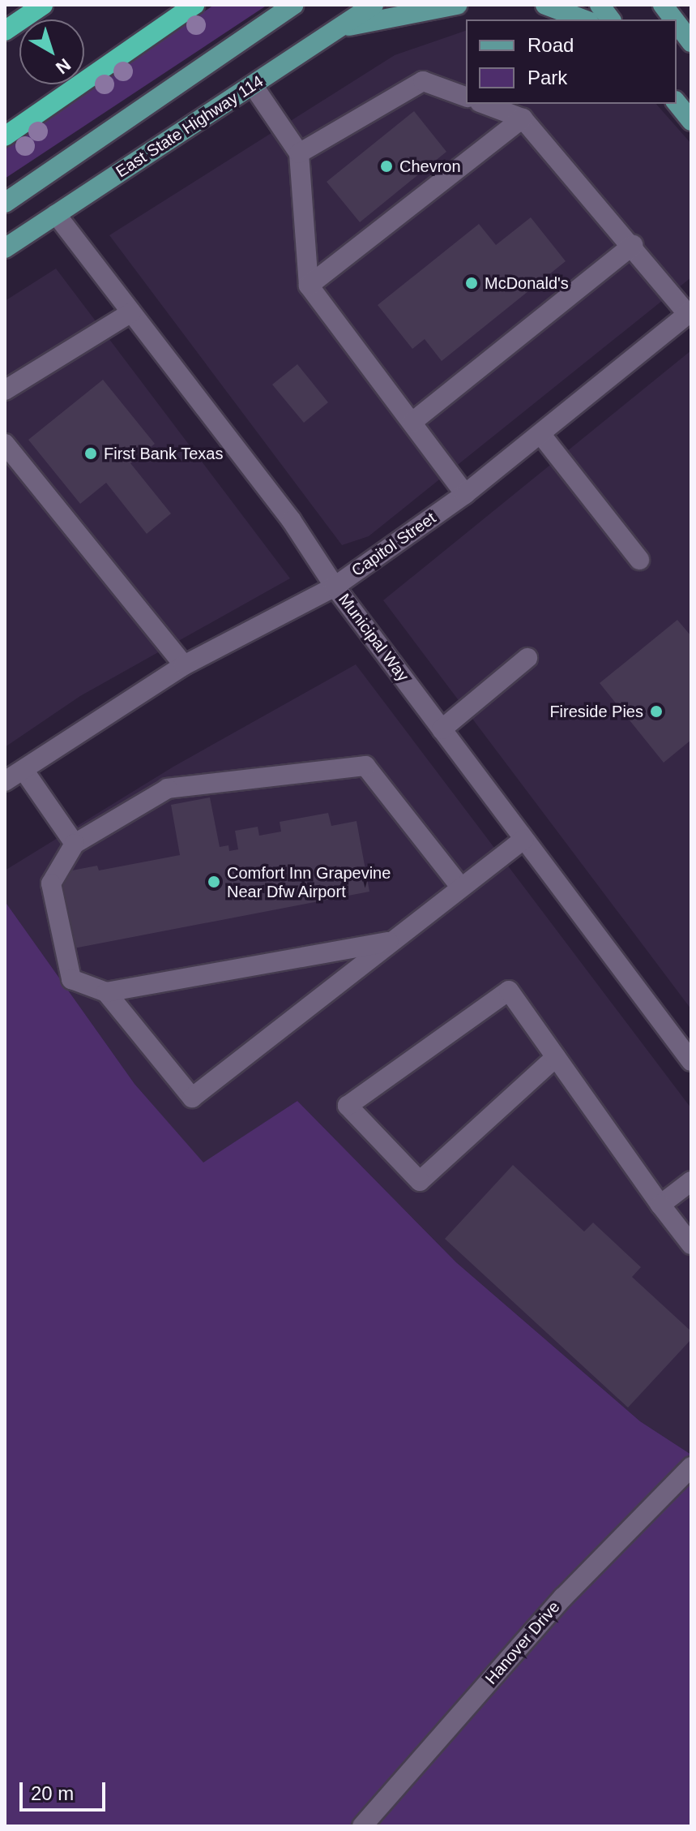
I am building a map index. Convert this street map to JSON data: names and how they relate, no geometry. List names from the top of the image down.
{
  "streets": {
    "main road": ["East State Highway 114"],
    "street": ["Capitol Street", "Municipal Way", "Hanover Drive"]
  },
  "crossings": [
    ["East State Highway 114", "Municipal Way"],
    ["Capitol Street", "Municipal Way"]
  ],
  "places": [
    "Chevron",
    "McDonald's",
    "First Bank Texas",
    "Fireside Pies",
    "Comfort Inn Grapevine Near Dfw Airport"
  ],
  "legend": ["Road", "Park"],
  "scale_bar": "20 m",
  "north": "bottom right"
}
